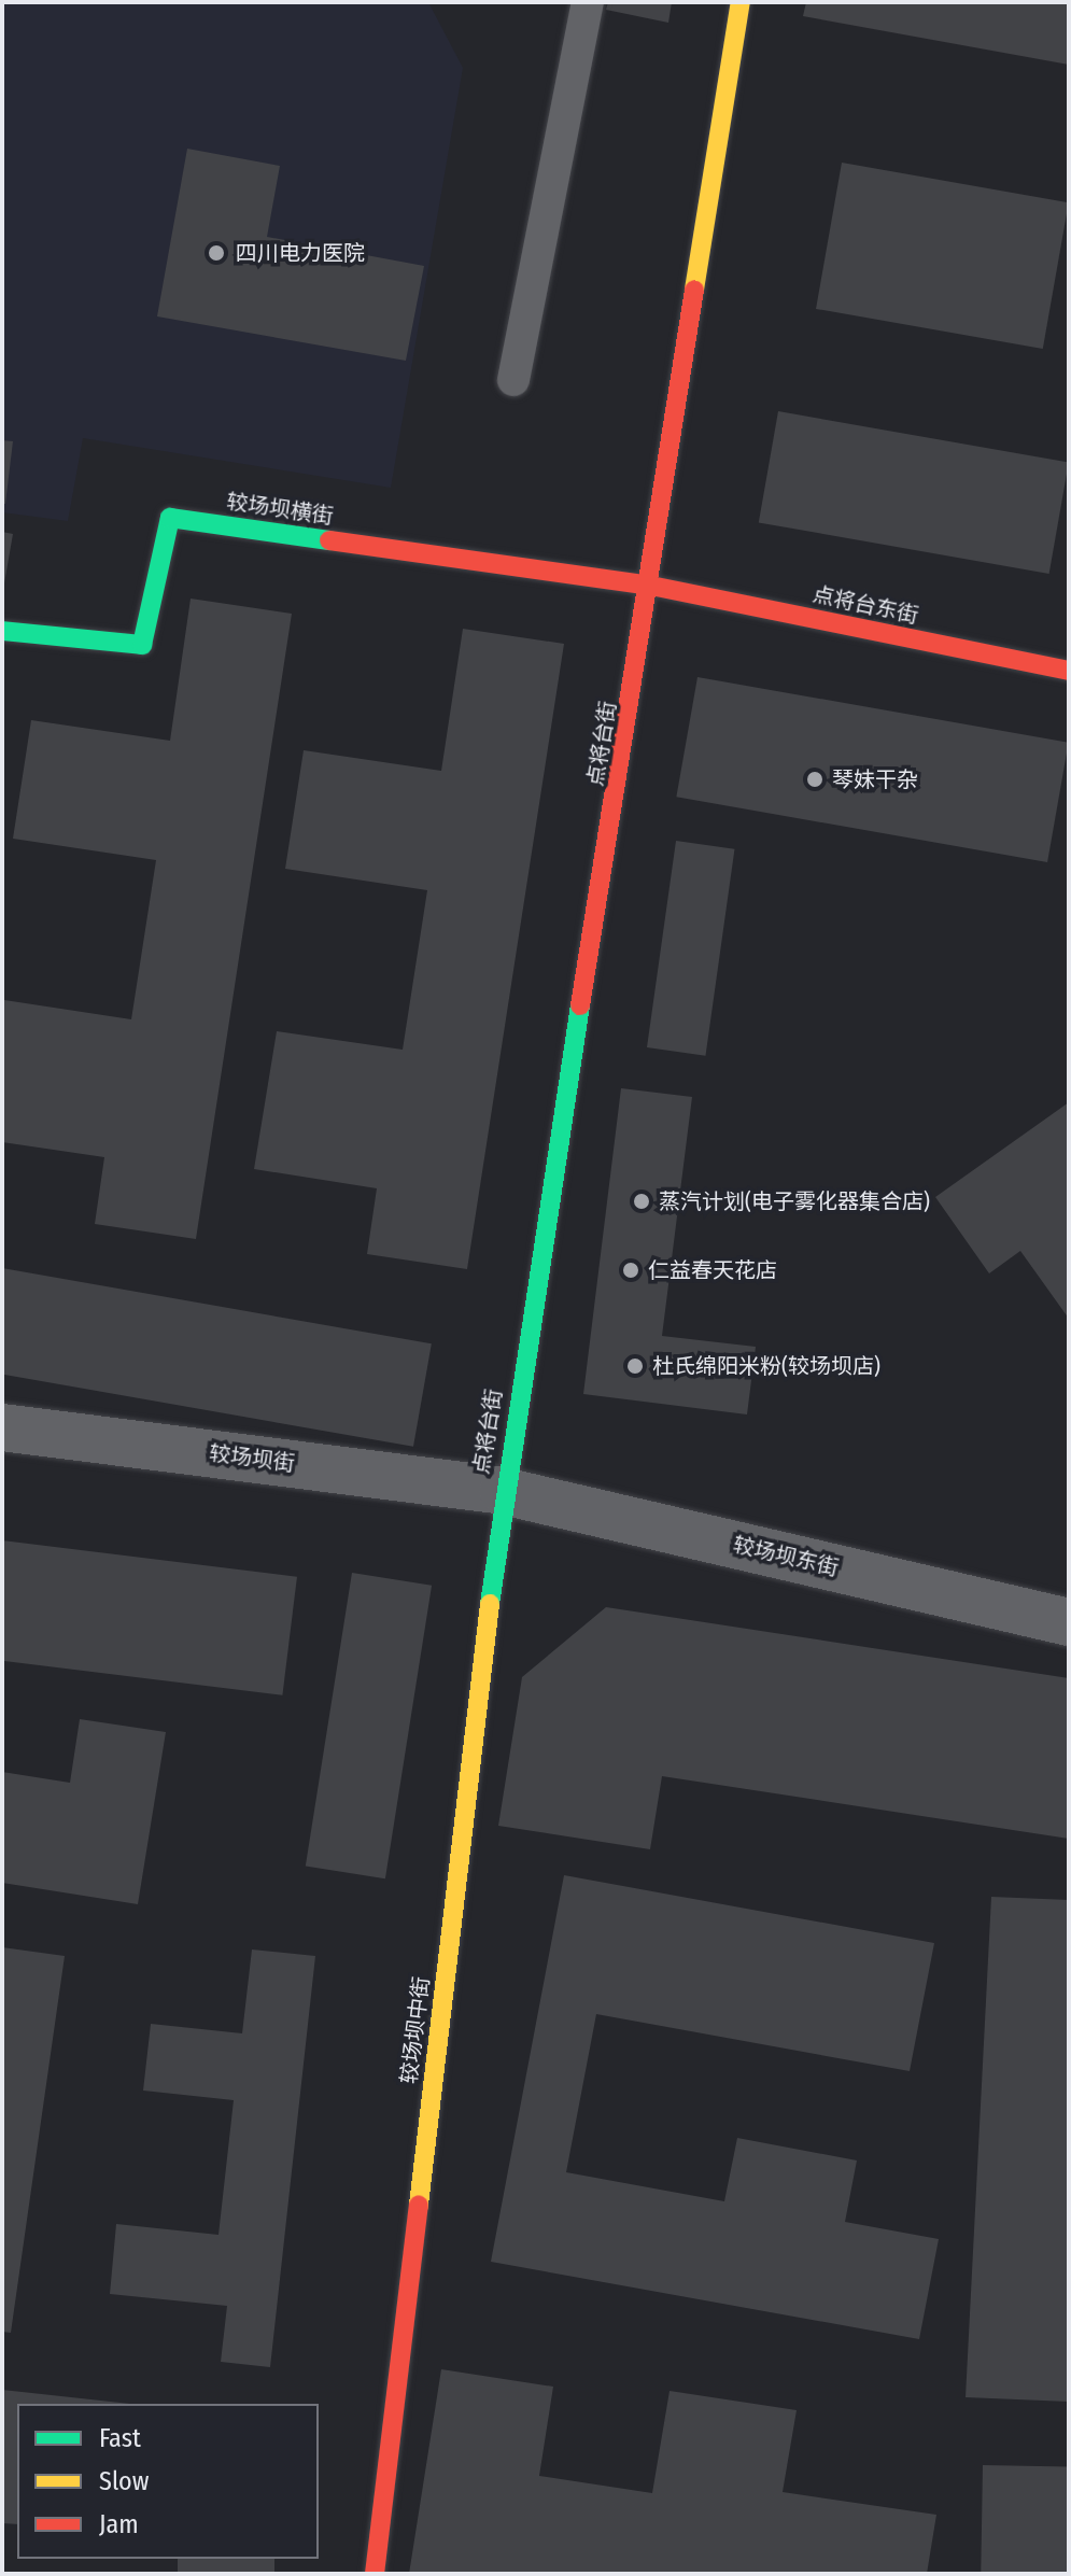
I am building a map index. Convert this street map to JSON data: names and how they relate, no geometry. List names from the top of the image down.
{
  "streets": {
    "street": [
      "较场坝横街",
      "点将台东街",
      "点将台街",
      "较场坝街",
      "较场坝东街",
      "较场坝中街"
    ]
  },
  "crossings": [
    ["较场坝横街", "点将台东街"],
    ["较场坝横街", "点将台街"],
    ["点将台东街", "点将台街"],
    ["点将台街", "较场坝街"],
    ["点将台街", "较场坝东街"],
    ["点将台街", "较场坝中街"],
    ["较场坝街", "较场坝东街"],
    ["较场坝街", "较场坝中街"],
    ["较场坝东街", "较场坝中街"]
  ],
  "places": [
    "四川电力医院",
    "琴妹干杂",
    "蒸汽计划(电子雾化器集合店)",
    "仁益春天花店",
    "杜氏绵阳米粉(较场坝店)"
  ],
  "legend": ["Fast", "Slow", "Jam"]
}
